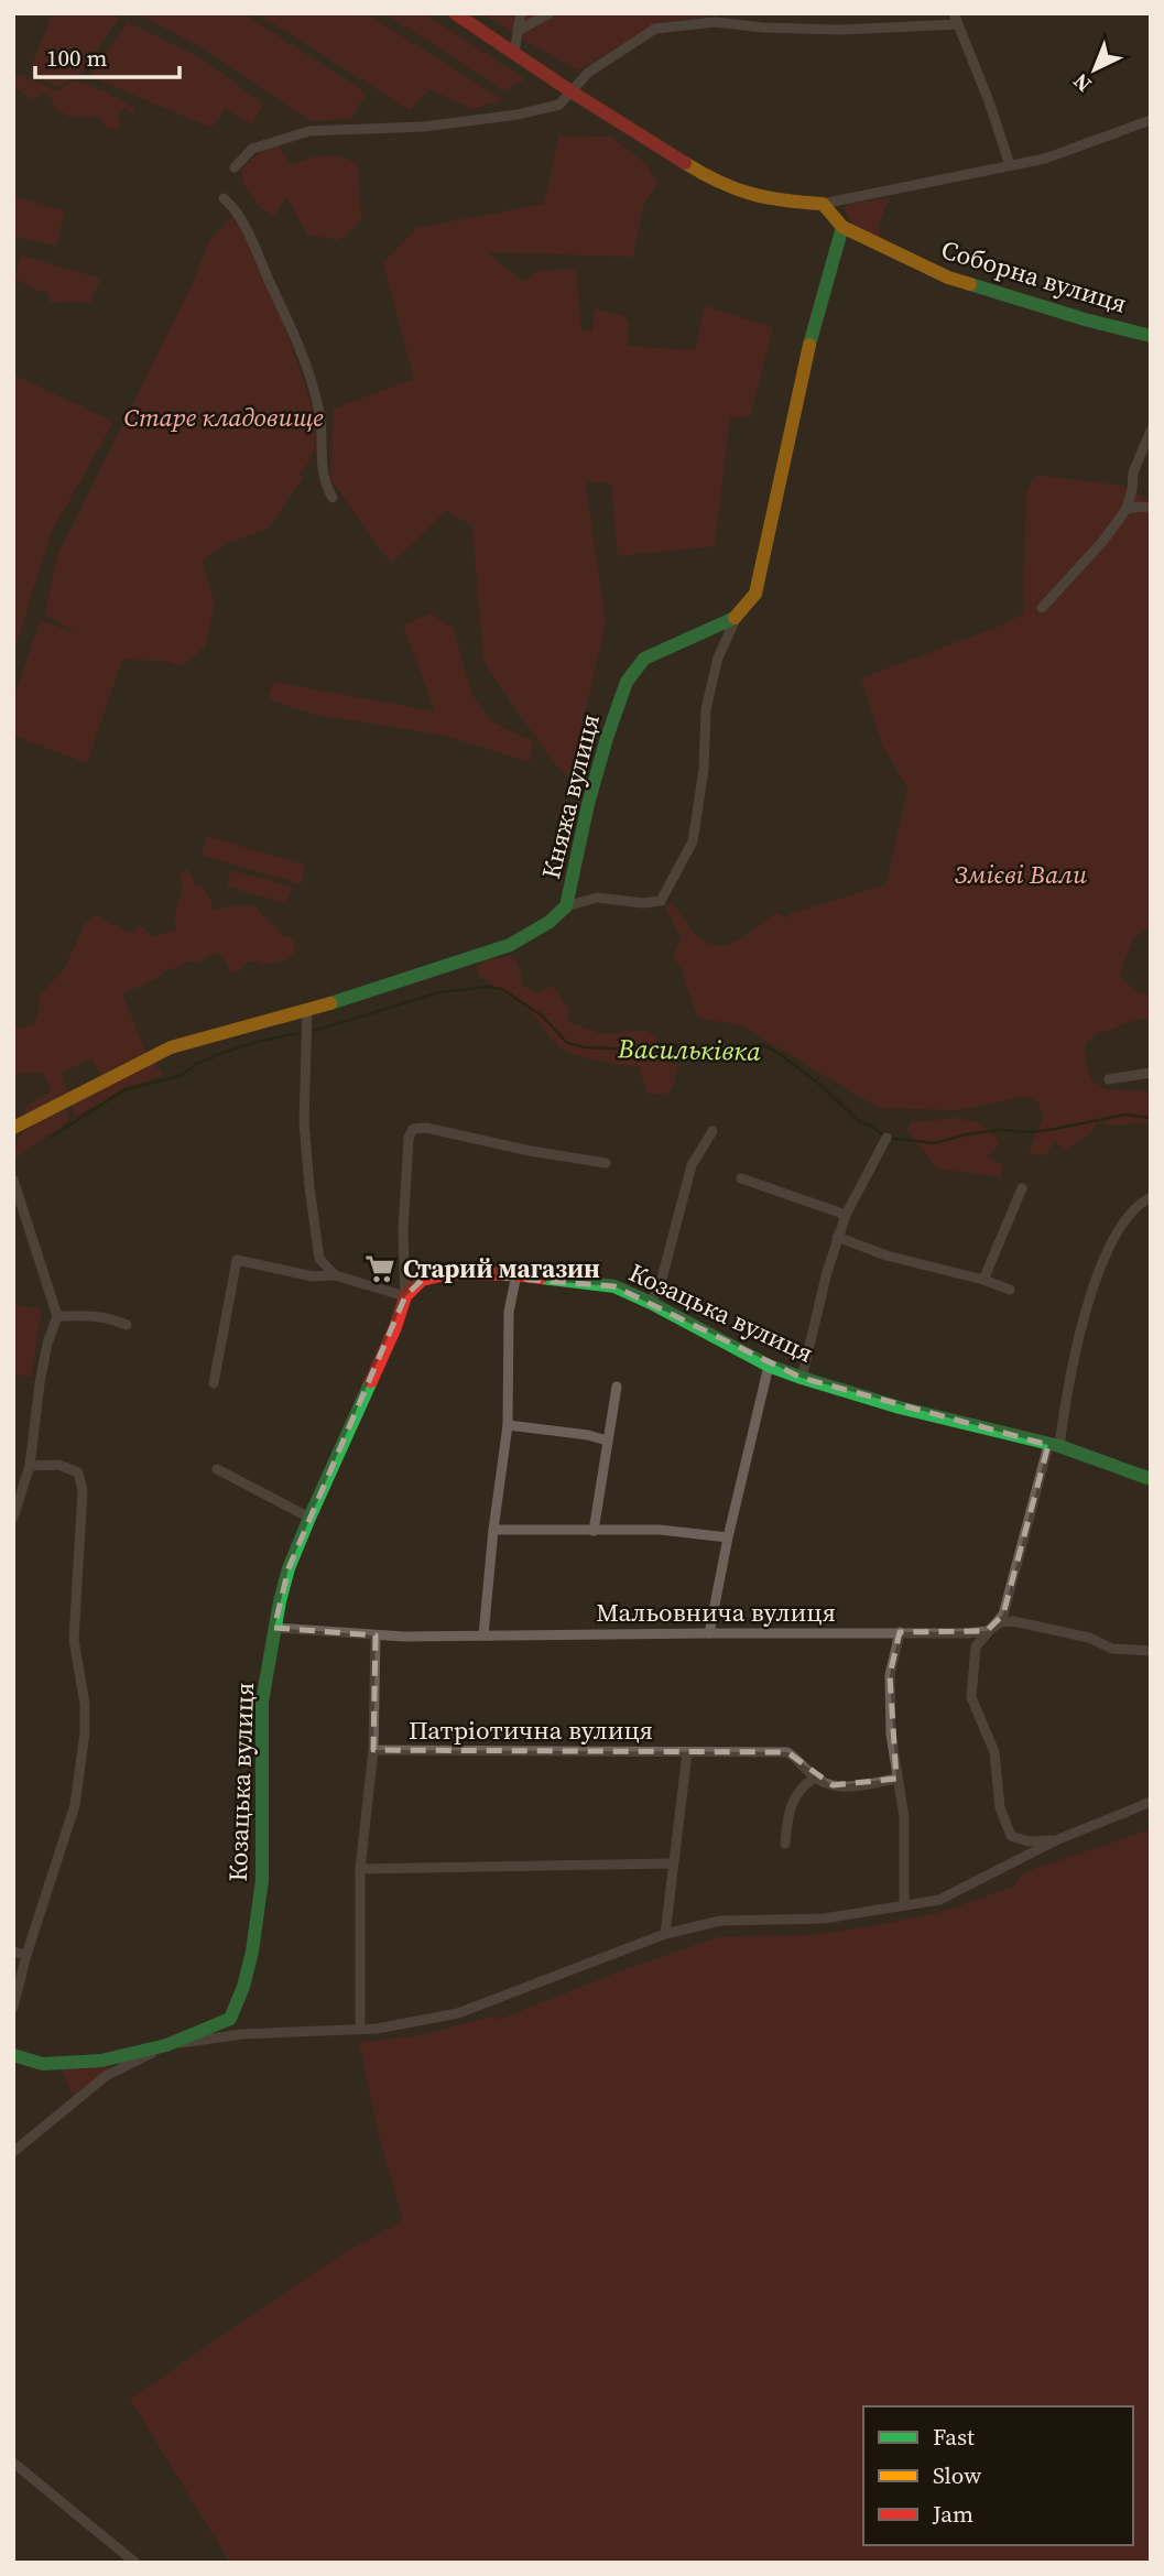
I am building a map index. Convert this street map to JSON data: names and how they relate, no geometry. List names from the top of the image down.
{
  "streets": {
    "street": [
      "Соборна вулиця",
      "Княжа вулиця",
      "Козацька вулиця",
      "Мальовнича вулиця",
      "Патріотична вулиця"
    ]
  },
  "crossings": [
    ["Козацька вулиця", "Мальовнича вулиця"],
    ["Мальовнича вулиця", "Патріотична вулиця"]
  ],
  "water": ["Васильківка"],
  "parks": ["Старе кладовище", "Змієві Вали"],
  "places": {
    "supermarket": ["Старий магазин"]
  },
  "legend": ["Fast", "Slow", "Jam"],
  "scale_bar": "100 m",
  "north": "bottom left"
}
